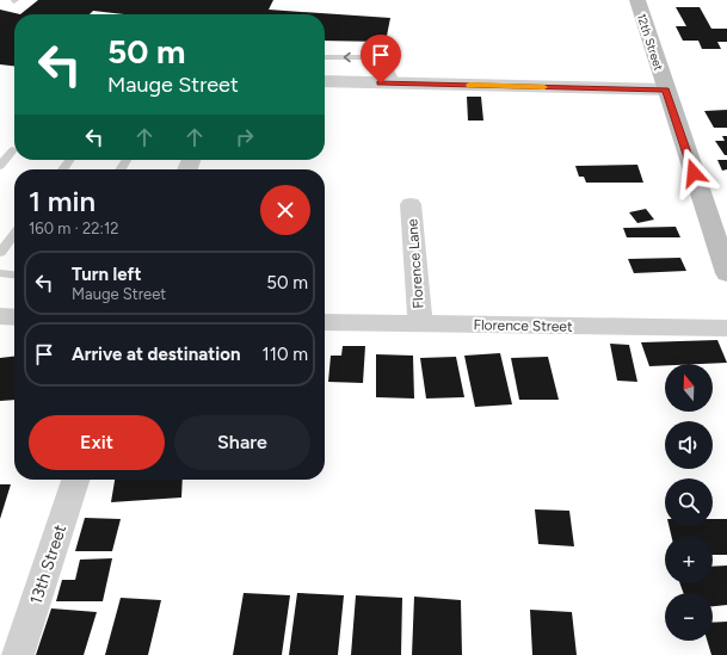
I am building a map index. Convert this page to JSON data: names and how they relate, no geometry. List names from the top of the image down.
{
  "streets": {
    "street": [
      "12th Street",
      "Florence Lane",
      "Florence Street",
      "13th Street"
    ]
  },
  "crossings": [
    ["Florence Lane", "Florence Street"]
  ],
  "north": "top",
  "page": {
    "turn": ["50 m", "Mauge Street"],
    "heading": ["1 min", "160 m · 22:12"],
    "list": [
      {
        "name": "Turn left",
        "note": "Mauge Street",
        "value": "50 m"
      },
      {
        "name": "Arrive at destination",
        "value": "110 m"
      }
    ],
    "map_buttons": ["+", "−"],
    "buttons": ["Exit", "Share"]
  }
}
